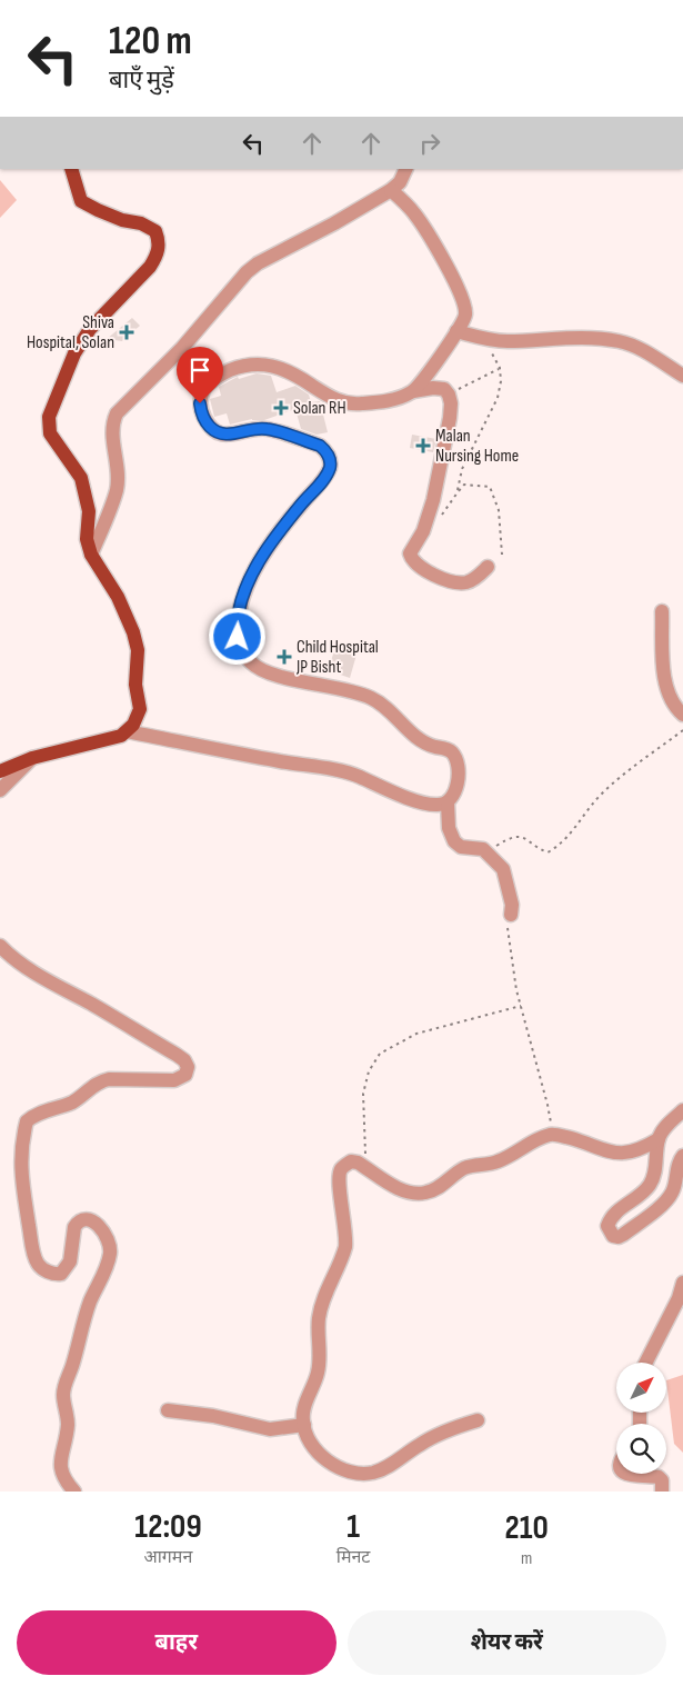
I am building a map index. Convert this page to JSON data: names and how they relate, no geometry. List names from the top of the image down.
{
  "places": {
    "health": [
      "Shiva Hospital, Solan",
      "Solan RH",
      "Malan Nursing Home",
      "Child Hospital JP Bisht"
    ]
  },
  "north": "top right",
  "page": {
    "turn": ["120 m", "बाएँ मुड़ें"],
    "eta": [
      "12:09",
      "आगमन",
      "1",
      "मिनट",
      "210",
      "m"
    ],
    "buttons": ["बाहर", "शेयर करें"]
  }
}
